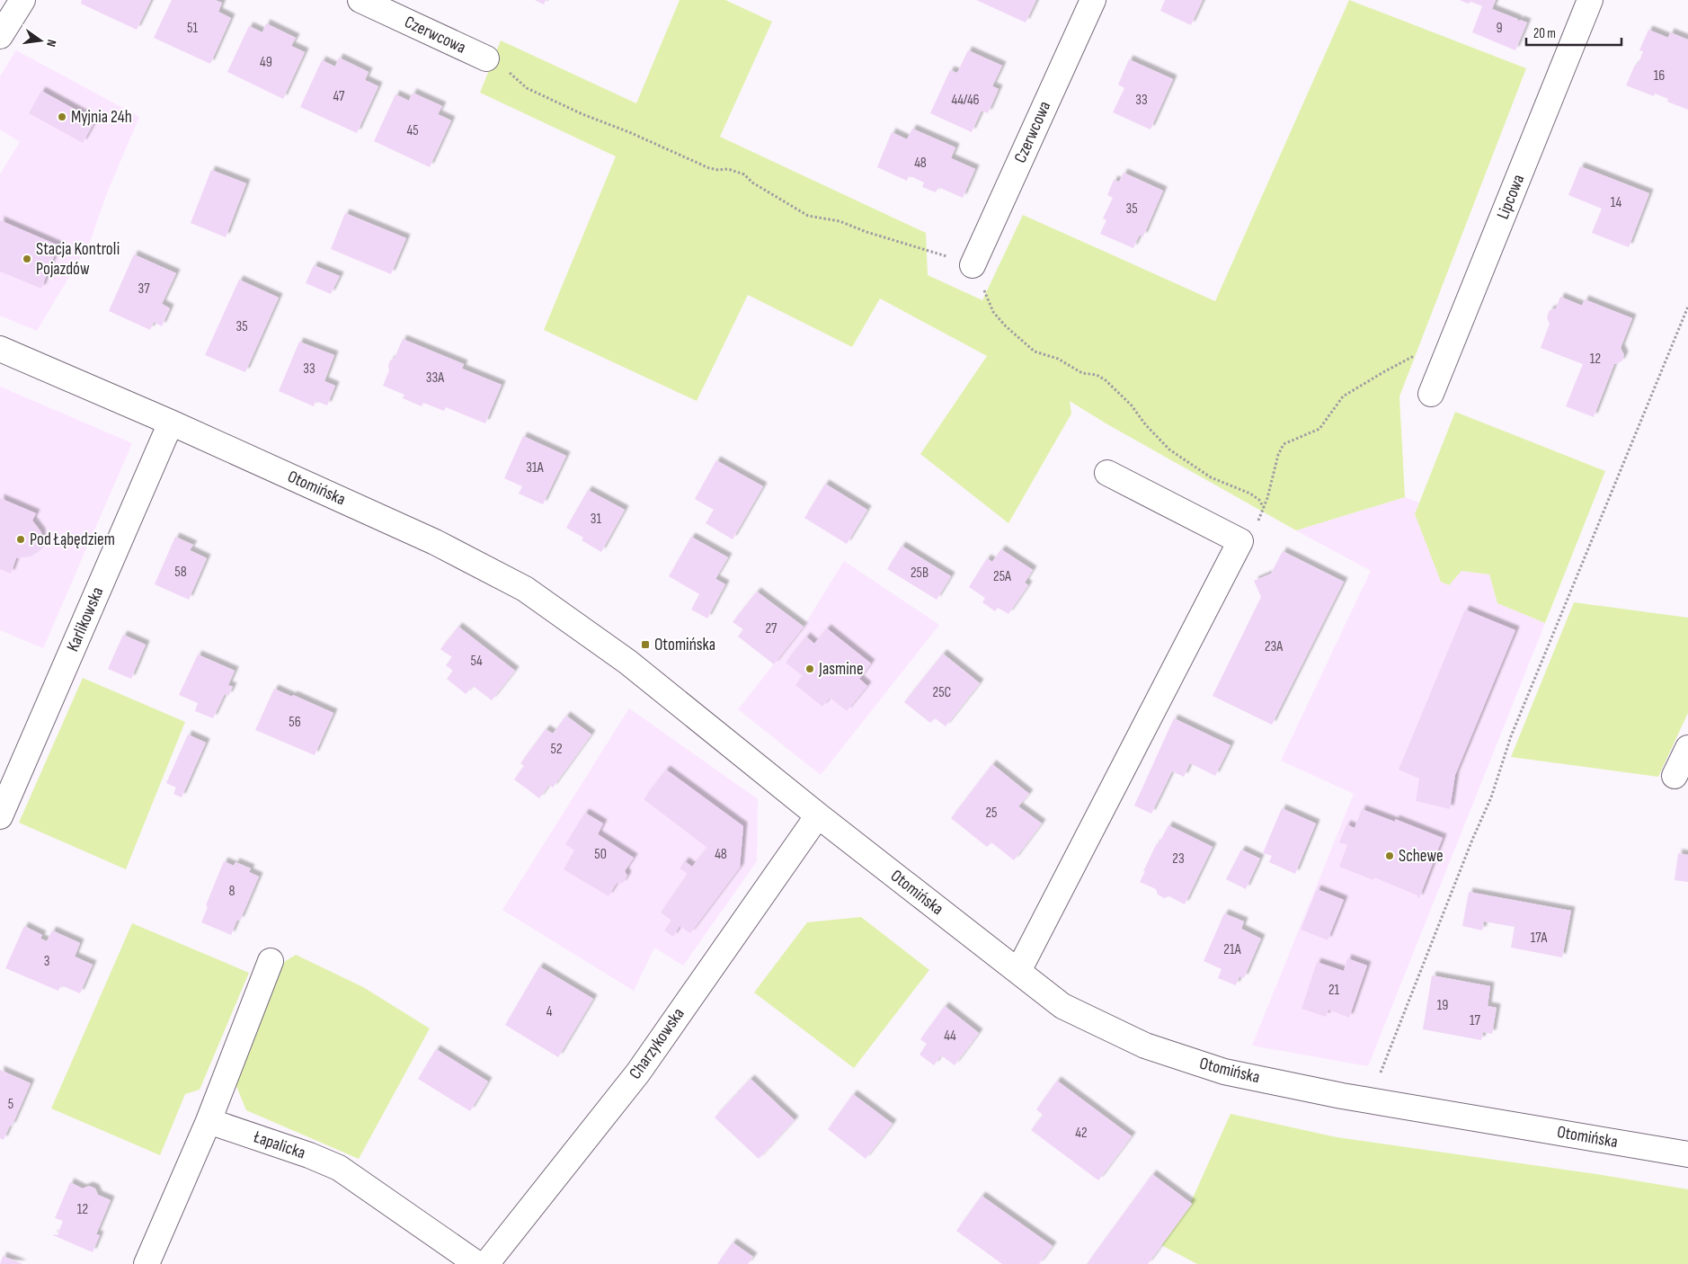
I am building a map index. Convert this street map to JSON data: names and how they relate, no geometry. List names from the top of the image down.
{
  "streets": {
    "street": [
      "Czerwcowa",
      "Lipcowa",
      "Otomińska",
      "Karlikowska",
      "Charzykowska",
      "Łapalicka"
    ]
  },
  "crossings": [
    ["Otomińska", "Karlikowska"],
    ["Otomińska", "Charzykowska"]
  ],
  "places": {
    "other": [
      "Myjnia 24h",
      "Stacja Kontroli Pojazdów",
      "Pod Łąbędziem",
      "Jasmine",
      "Schewe"
    ],
    "transit": ["Otomińska"]
  },
  "house_numbers": [
    "51",
    "9",
    "49",
    "16",
    "47",
    "44/46",
    "33",
    "45",
    "48",
    "14",
    "35",
    "37",
    "35",
    "12",
    "33",
    "33A",
    "31A",
    "31",
    "58",
    "25B",
    "25A",
    "27",
    "23A",
    "54",
    "25C",
    "56",
    "52",
    "25",
    "50",
    "48",
    "23",
    "8",
    "17A",
    "21A",
    "3",
    "21",
    "19",
    "4",
    "17",
    "44",
    "5",
    "42",
    "12"
  ],
  "scale_bar": "20 m",
  "north": "right"
}
